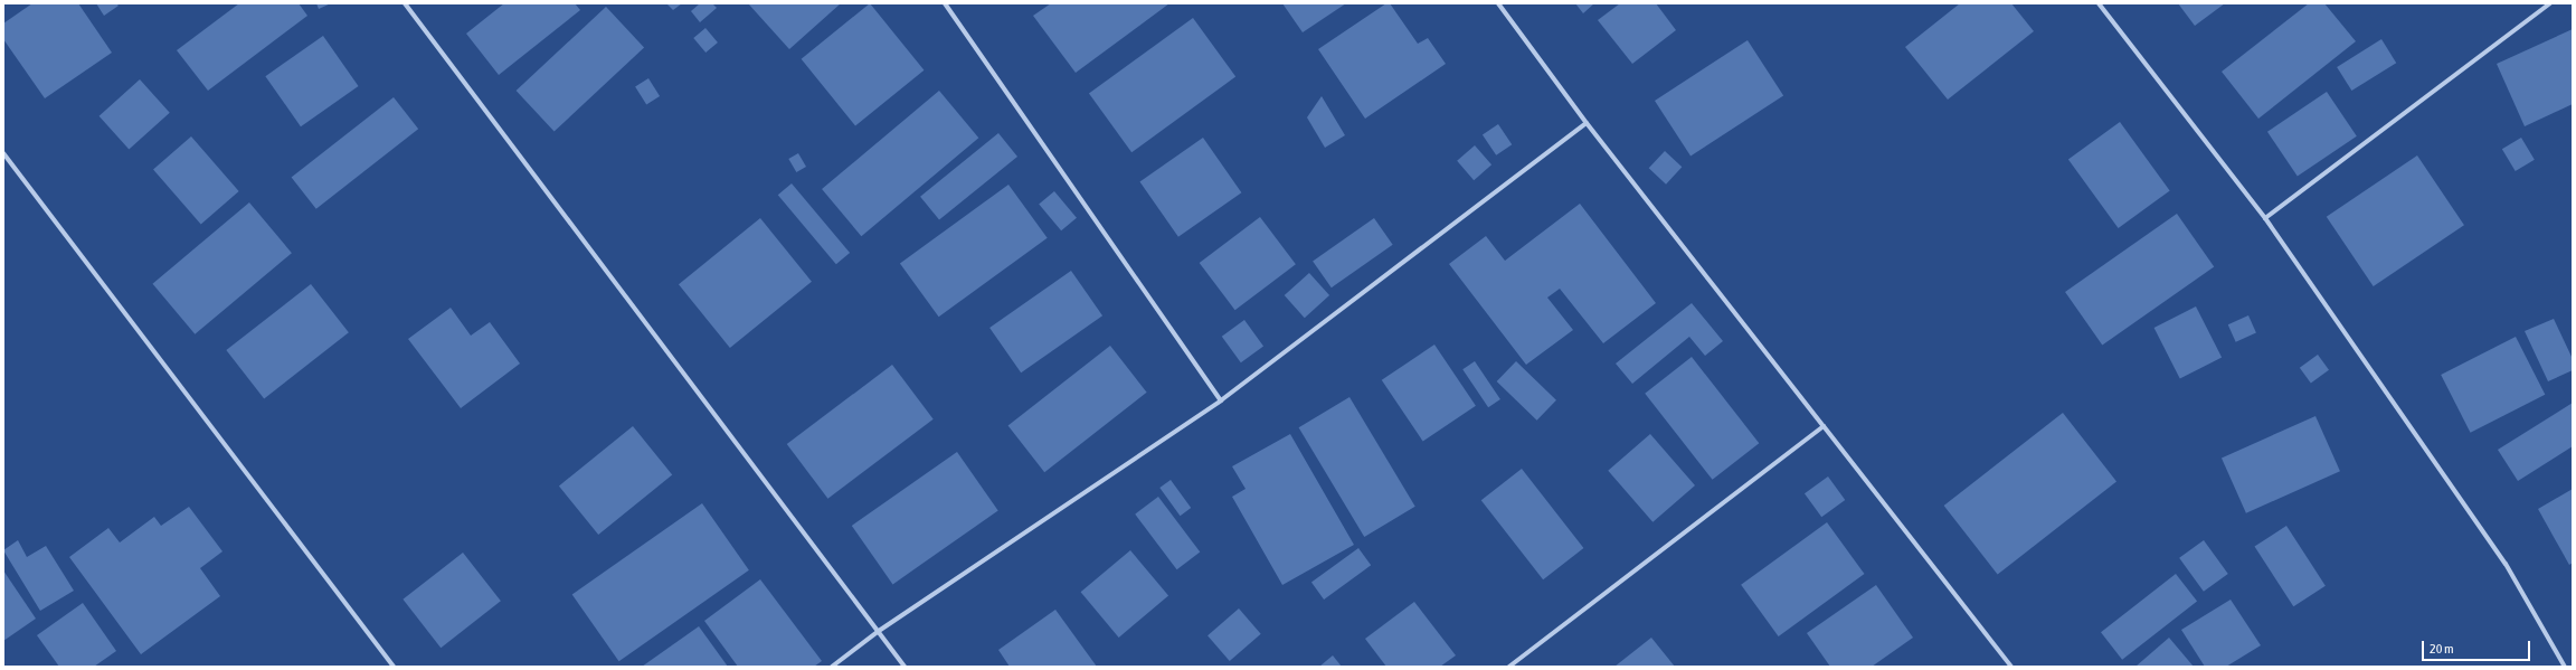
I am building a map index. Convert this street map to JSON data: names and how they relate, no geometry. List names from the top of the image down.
{
  "scale_bar": "20 m"
}
